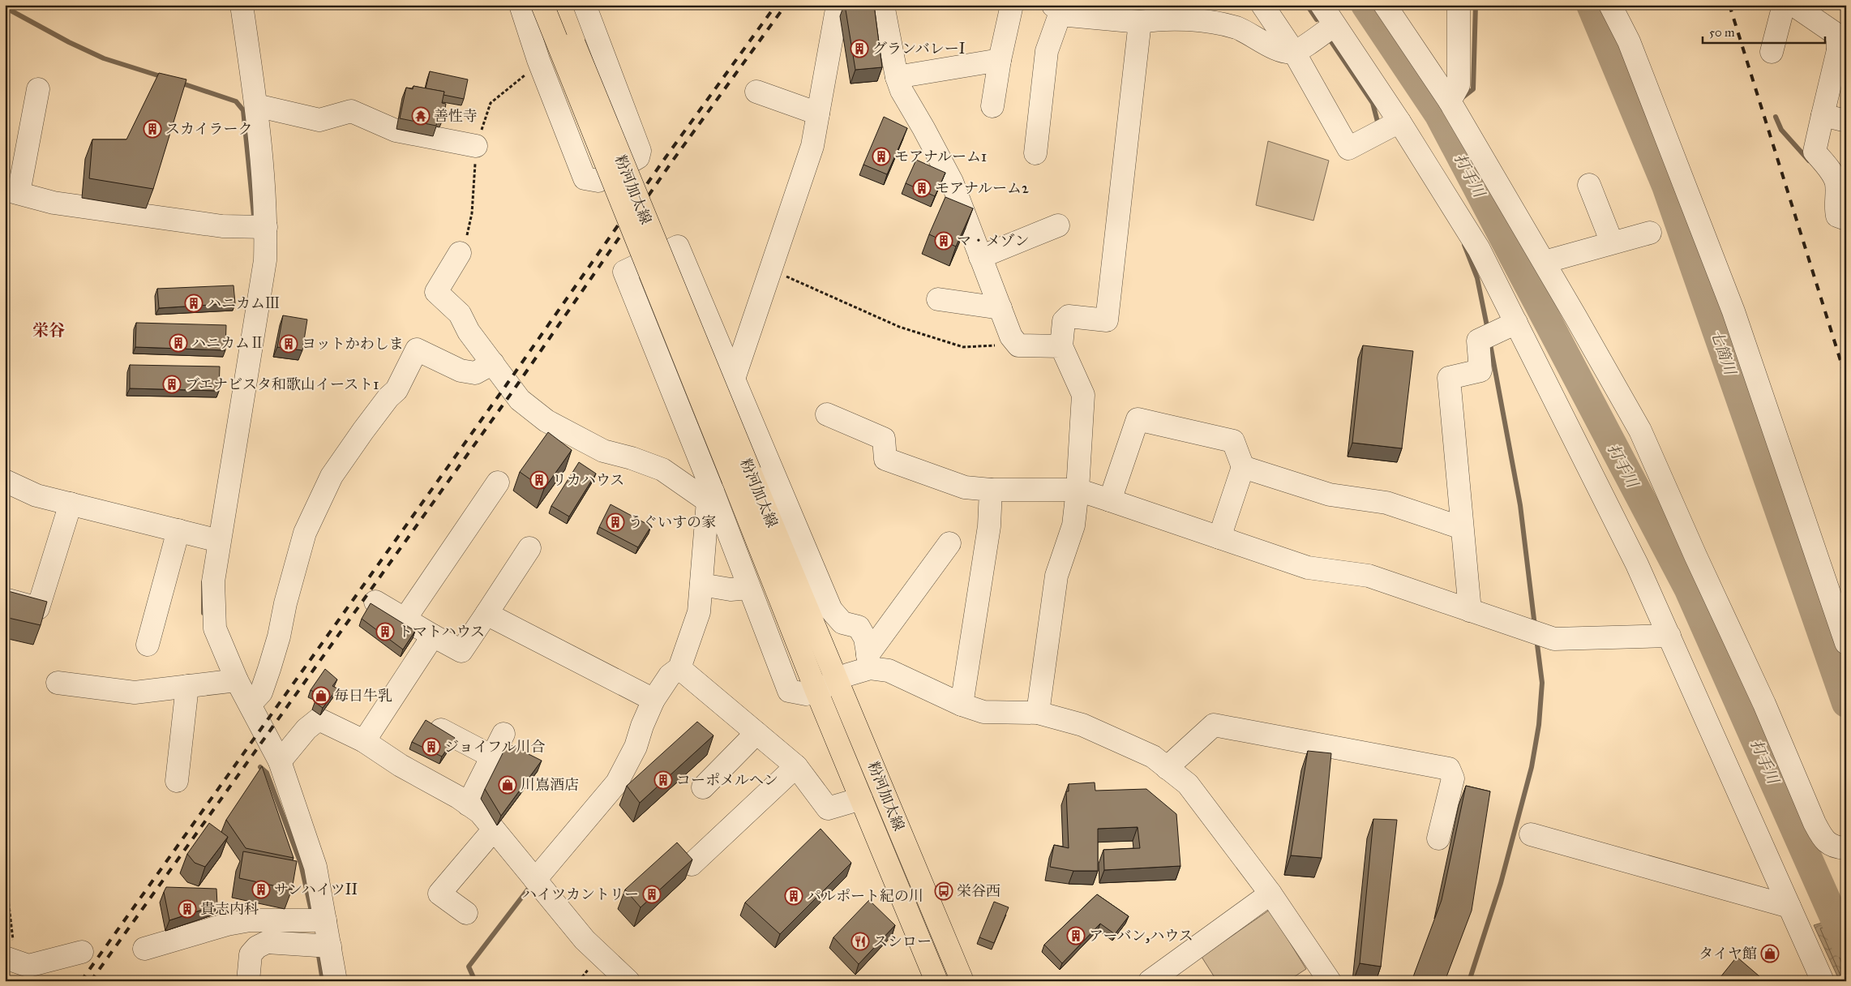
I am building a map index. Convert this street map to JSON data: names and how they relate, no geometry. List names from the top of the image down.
{
  "streets": {
    "main road": ["粉河加太線"]
  },
  "districts": ["栄谷"],
  "water": ["打手川", "七箇川"],
  "places": {
    "building": [
      "グランバレーI",
      "スカイラーク",
      "モアナルーム1",
      "モアナルーム2",
      "マ・メゾン",
      "ハニカムⅢ",
      "ハニカムⅡ",
      "ヨットかわしま",
      "ブエナビスタ和歌山イースト1",
      "リカハウス",
      "うぐいすの家",
      "トマトハウス",
      "ジョイフル川合",
      "コーポメルヘン",
      "サンハイツII",
      "ハイツカントリー",
      "パルポート紀の川",
      "貴志内科",
      "アーバン,ハウス"
    ],
    "temple": ["善性寺"],
    "shop": ["毎日牛乳", "川嶌酒店", "タイヤ館"],
    "bus stop": ["栄谷西"],
    "restaurant": ["スシロー"]
  },
  "scale_bar": "50 m"
}
